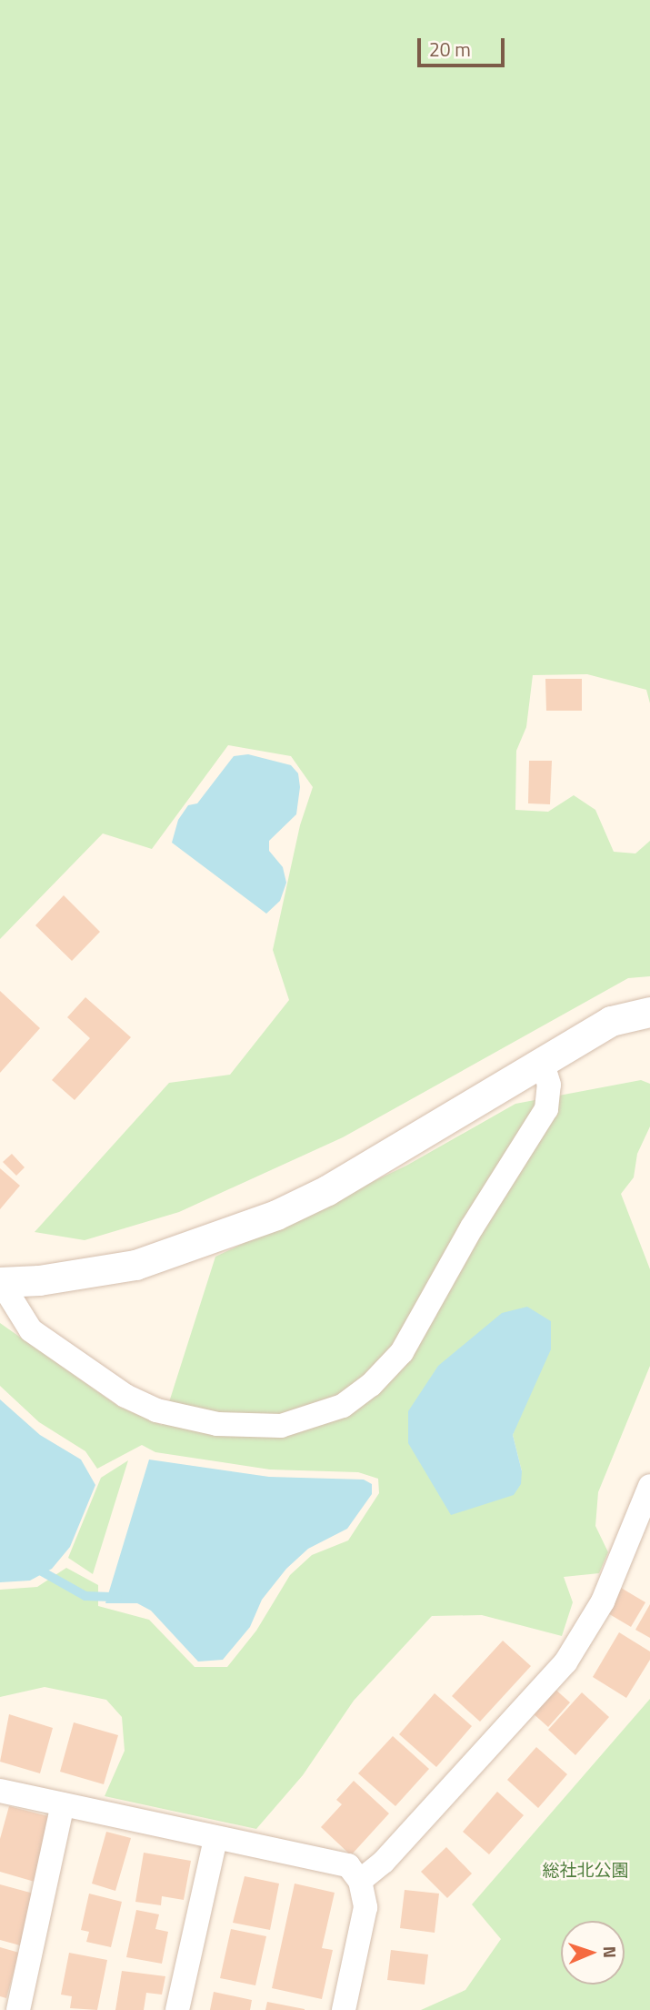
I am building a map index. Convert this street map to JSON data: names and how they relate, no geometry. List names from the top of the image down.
{
  "parks": ["総社北公園"],
  "scale_bar": "20 m",
  "north": "right"
}
